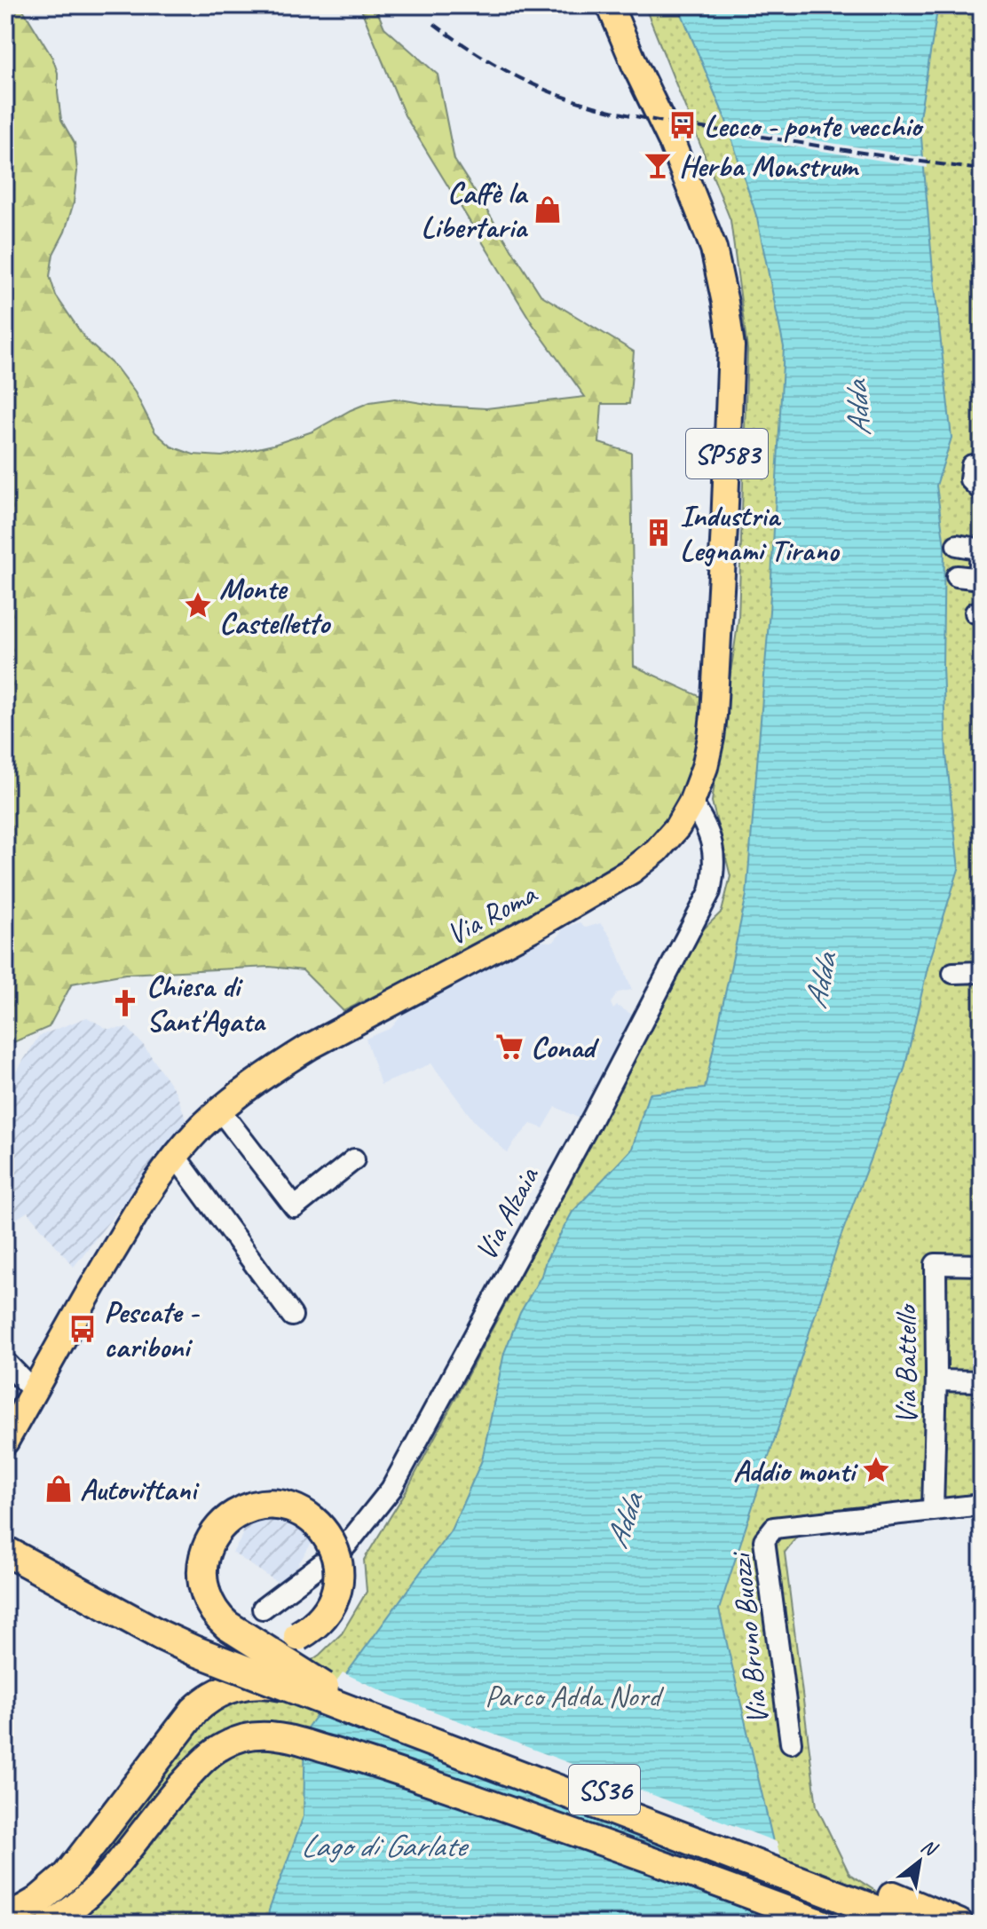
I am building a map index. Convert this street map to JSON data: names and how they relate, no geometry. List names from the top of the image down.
{
  "streets": {
    "highway": ["SS36"],
    "main road": ["SP583", "Via Roma"],
    "street": ["Via Alzaia", "Via Battello", "Via Bruno Buozzi"]
  },
  "crossings": [
    ["Via Roma", "Via Alzaia"],
    ["Via Battello", "Via Bruno Buozzi"]
  ],
  "water": ["Adda", "Lago di Garlate"],
  "parks": ["Parco Adda Nord"],
  "places": {
    "bus stop": ["Lecco - ponte vecchio", "Pescate - cariboni"],
    "bar": ["Herba Monstrum"],
    "shop": ["Caffè la Libertaria", "Autovittani"],
    "building": ["Industria Legnami Tirano"],
    "place": ["Monte Castelletto", "Addio monti"],
    "church": ["Chiesa di Sant'Agata"],
    "supermarket": ["Conad"]
  },
  "north": "top right"
}
